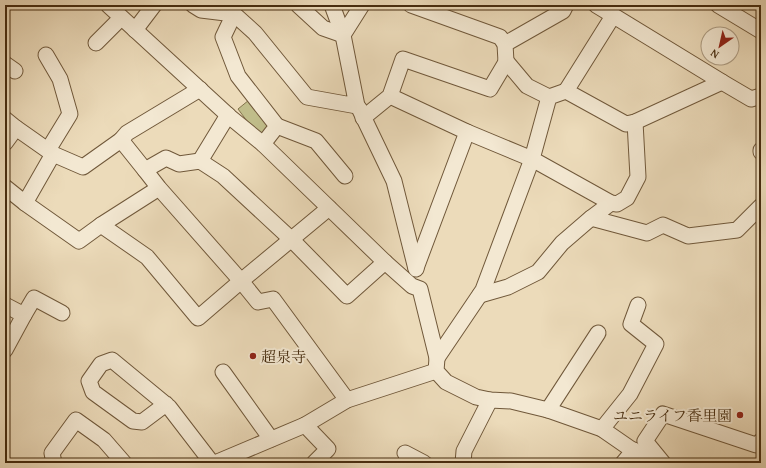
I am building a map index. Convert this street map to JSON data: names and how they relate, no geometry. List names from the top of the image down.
{
  "places": ["超泉寺", "ユニライフ香里園"],
  "north": "bottom left"
}
